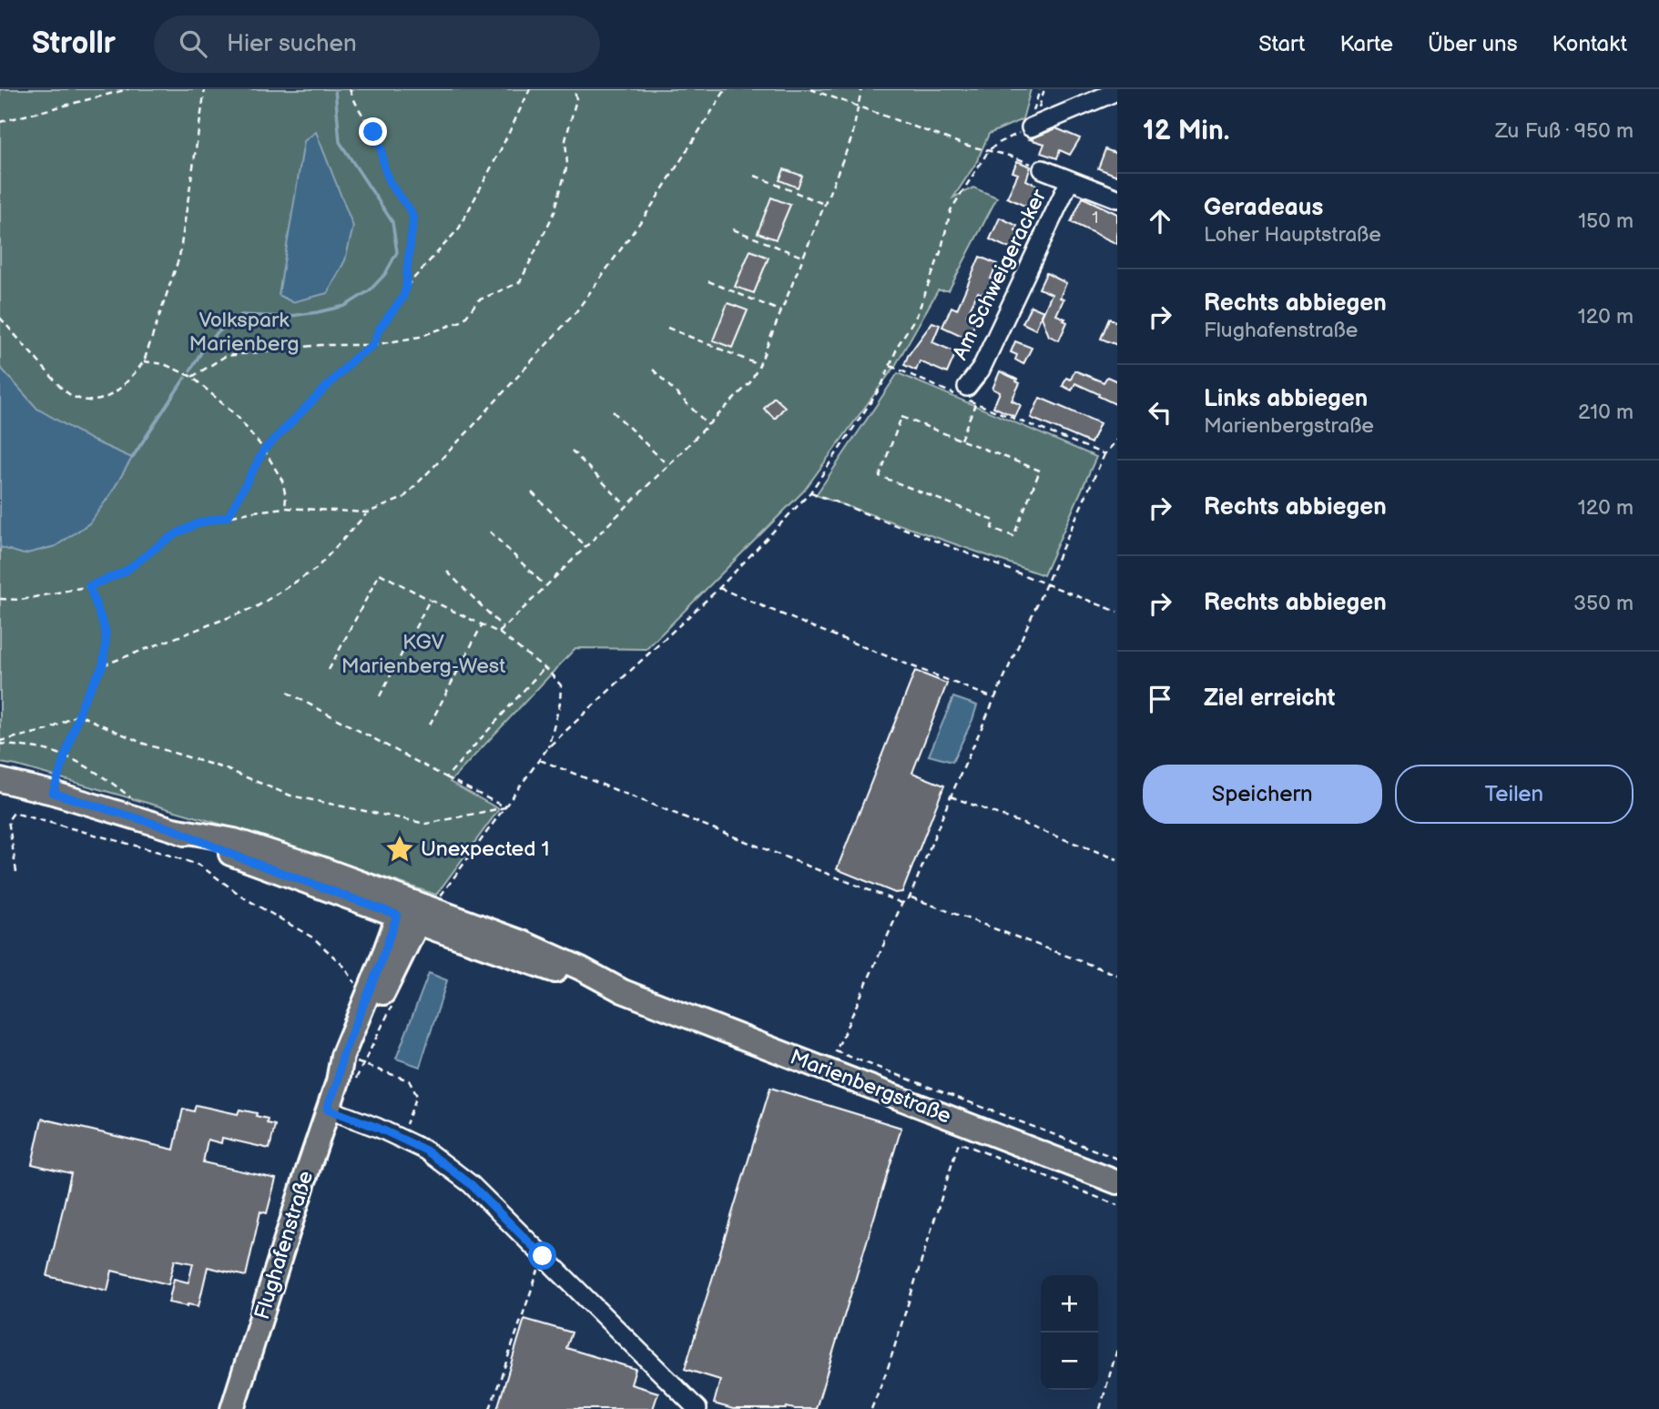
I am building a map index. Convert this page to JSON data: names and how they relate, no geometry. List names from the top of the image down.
{
  "streets": {
    "main road": ["Marienbergstraße", "Flughafenstraße"],
    "street": ["Am Schweigeracker"]
  },
  "crossings": [
    ["Marienbergstraße", "Flughafenstraße"]
  ],
  "parks": ["Volkspark Marienberg", "KGV Marienberg-West"],
  "places": {
    "place": ["Unexpected 1"]
  },
  "house_numbers": ["1"],
  "page": {
    "header": "Strollr",
    "search": "Hier suchen",
    "nav": [
      "Start",
      "Karte",
      "Über uns",
      "Kontakt"
    ],
    "heading": ["12 Min.", "Zu Fuß · 950 m"],
    "list": [
      ["Geradeaus", "Loher Hauptstraße", "150 m"],
      ["Rechts abbiegen", "Flughafenstraße", "120 m"],
      ["Links abbiegen", "Marienbergstraße", "210 m"],
      ["Rechts abbiegen", "120 m"],
      ["Rechts abbiegen", "350 m"],
      "Ziel erreicht"
    ],
    "buttons": ["Speichern", "Teilen"],
    "map_buttons": ["+", "−"]
  }
}
